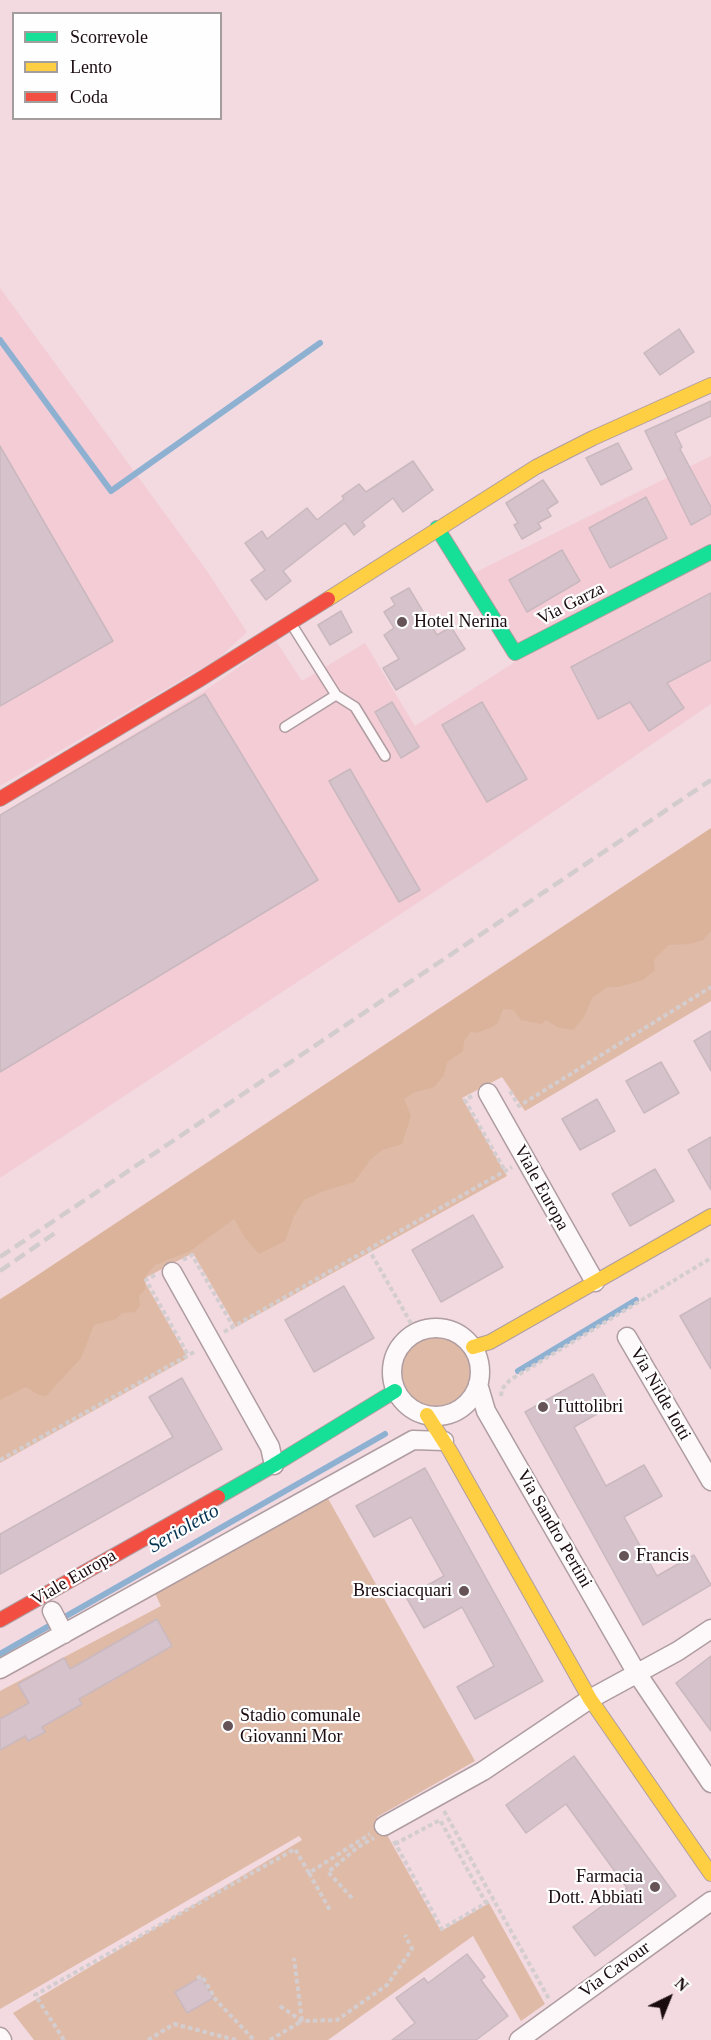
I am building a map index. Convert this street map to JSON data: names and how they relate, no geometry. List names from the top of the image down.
{
  "streets": {
    "street": [
      "Via Garza",
      "Viale Europa",
      "Via Nilde Iotti",
      "Via Sandro Pertini",
      "Via Cavour"
    ]
  },
  "crossings": [
    ["Viale Europa", "Via Sandro Pertini"]
  ],
  "water": ["Serioletto"],
  "places": [
    "Hotel Nerina",
    "Tuttolibri",
    "Francis",
    "Bresciacquari",
    "Stadio comunale Giovanni Mor",
    "Farmacia Dott. Abbiati"
  ],
  "legend": ["Scorrevole", "Lento", "Coda"],
  "north": "top right"
}
